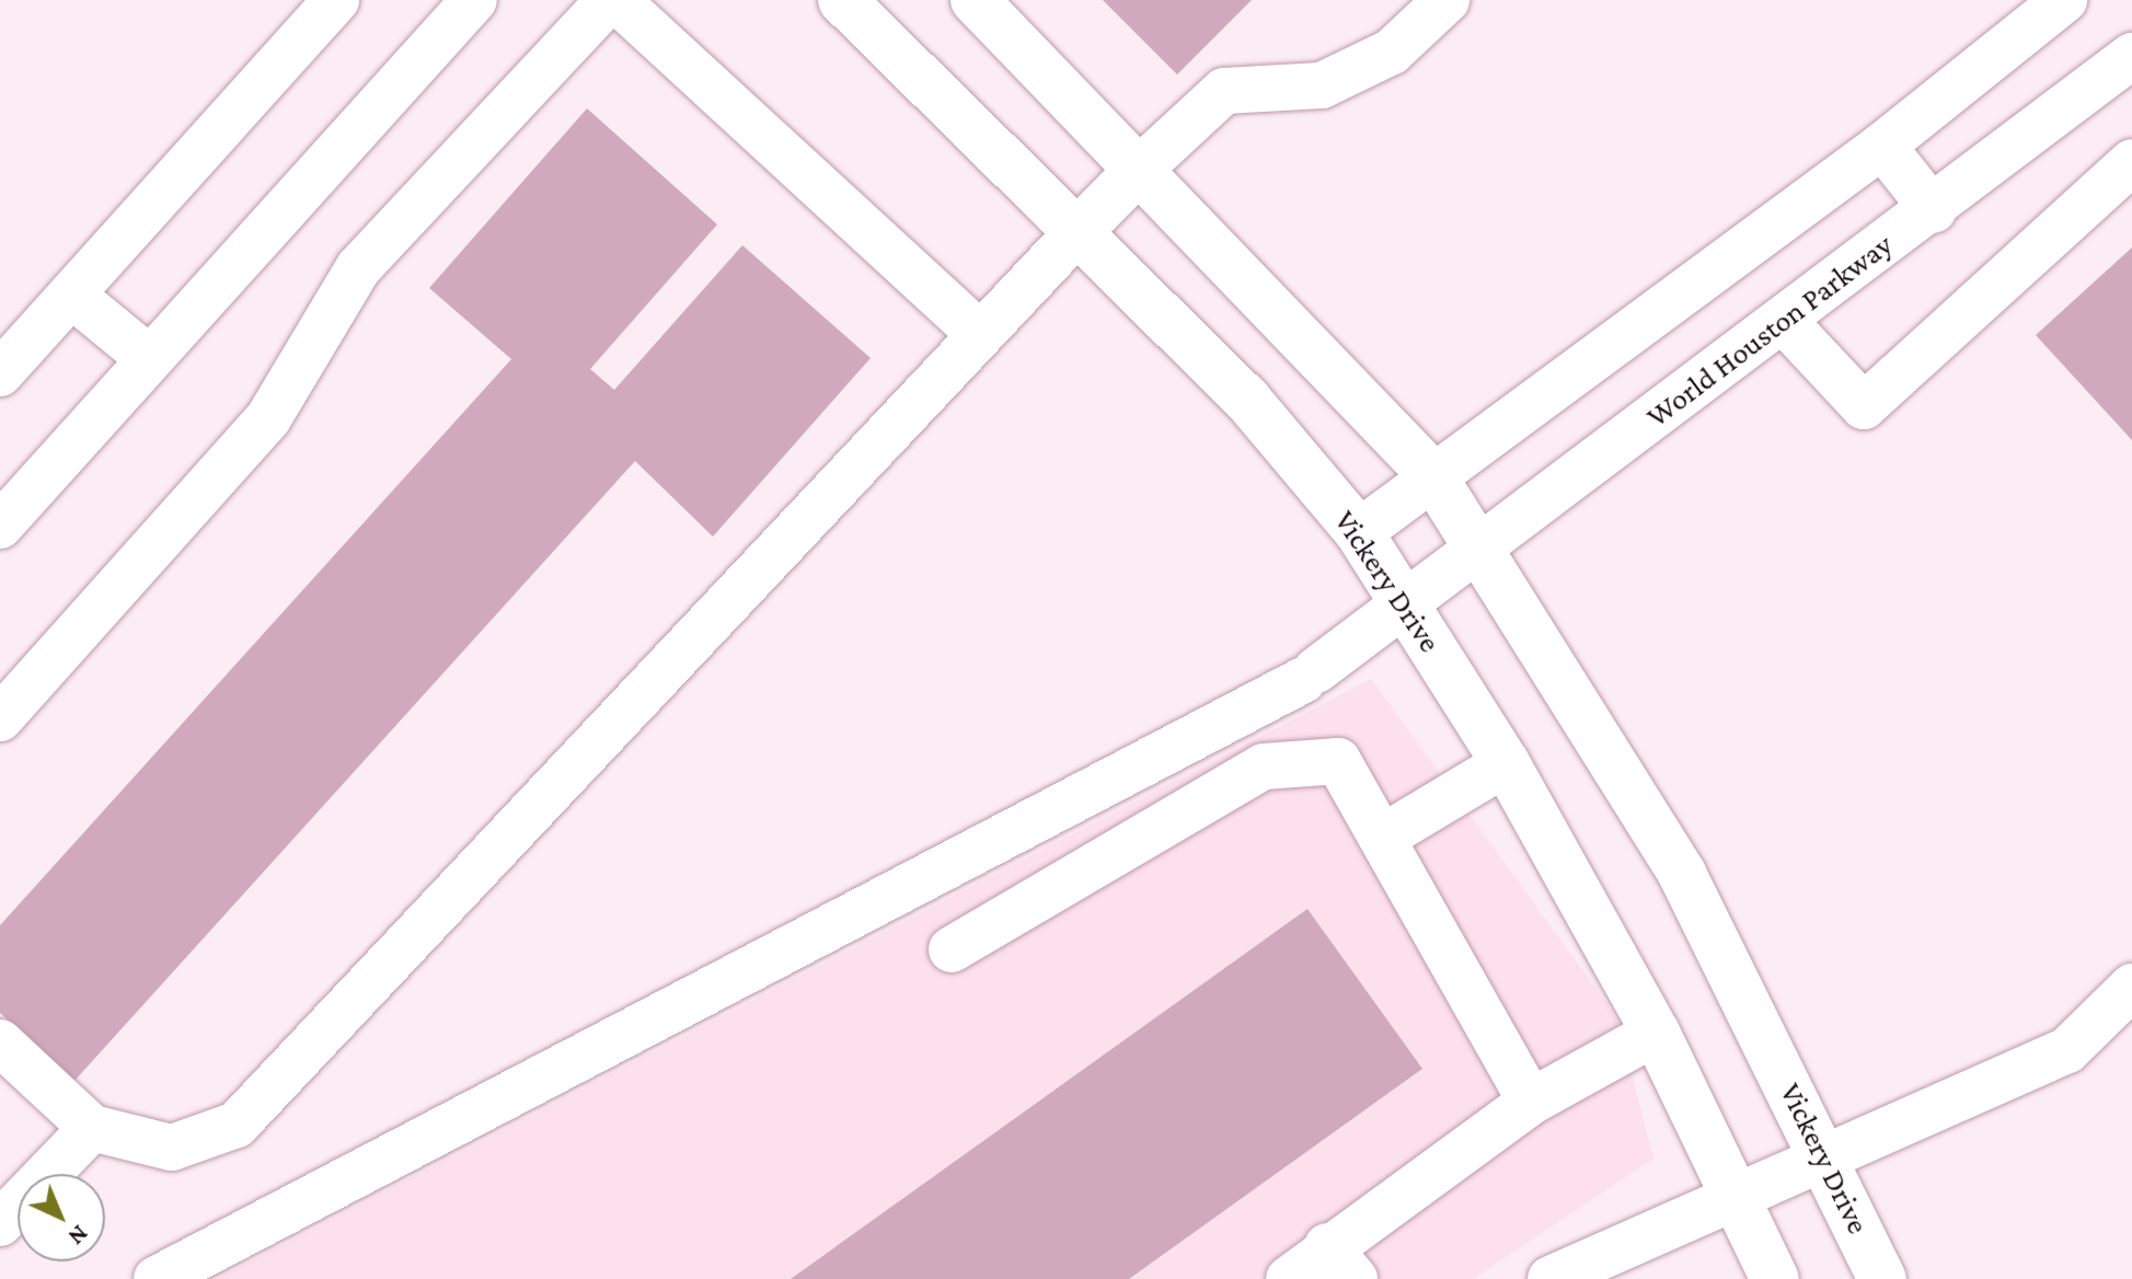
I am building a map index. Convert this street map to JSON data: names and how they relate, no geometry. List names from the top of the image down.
{
  "streets": {
    "main road": ["Vickery Drive"],
    "street": ["World Houston Parkway"]
  },
  "crossings": [
    ["World Houston Parkway", "Vickery Drive"]
  ],
  "north": "bottom right"
}
